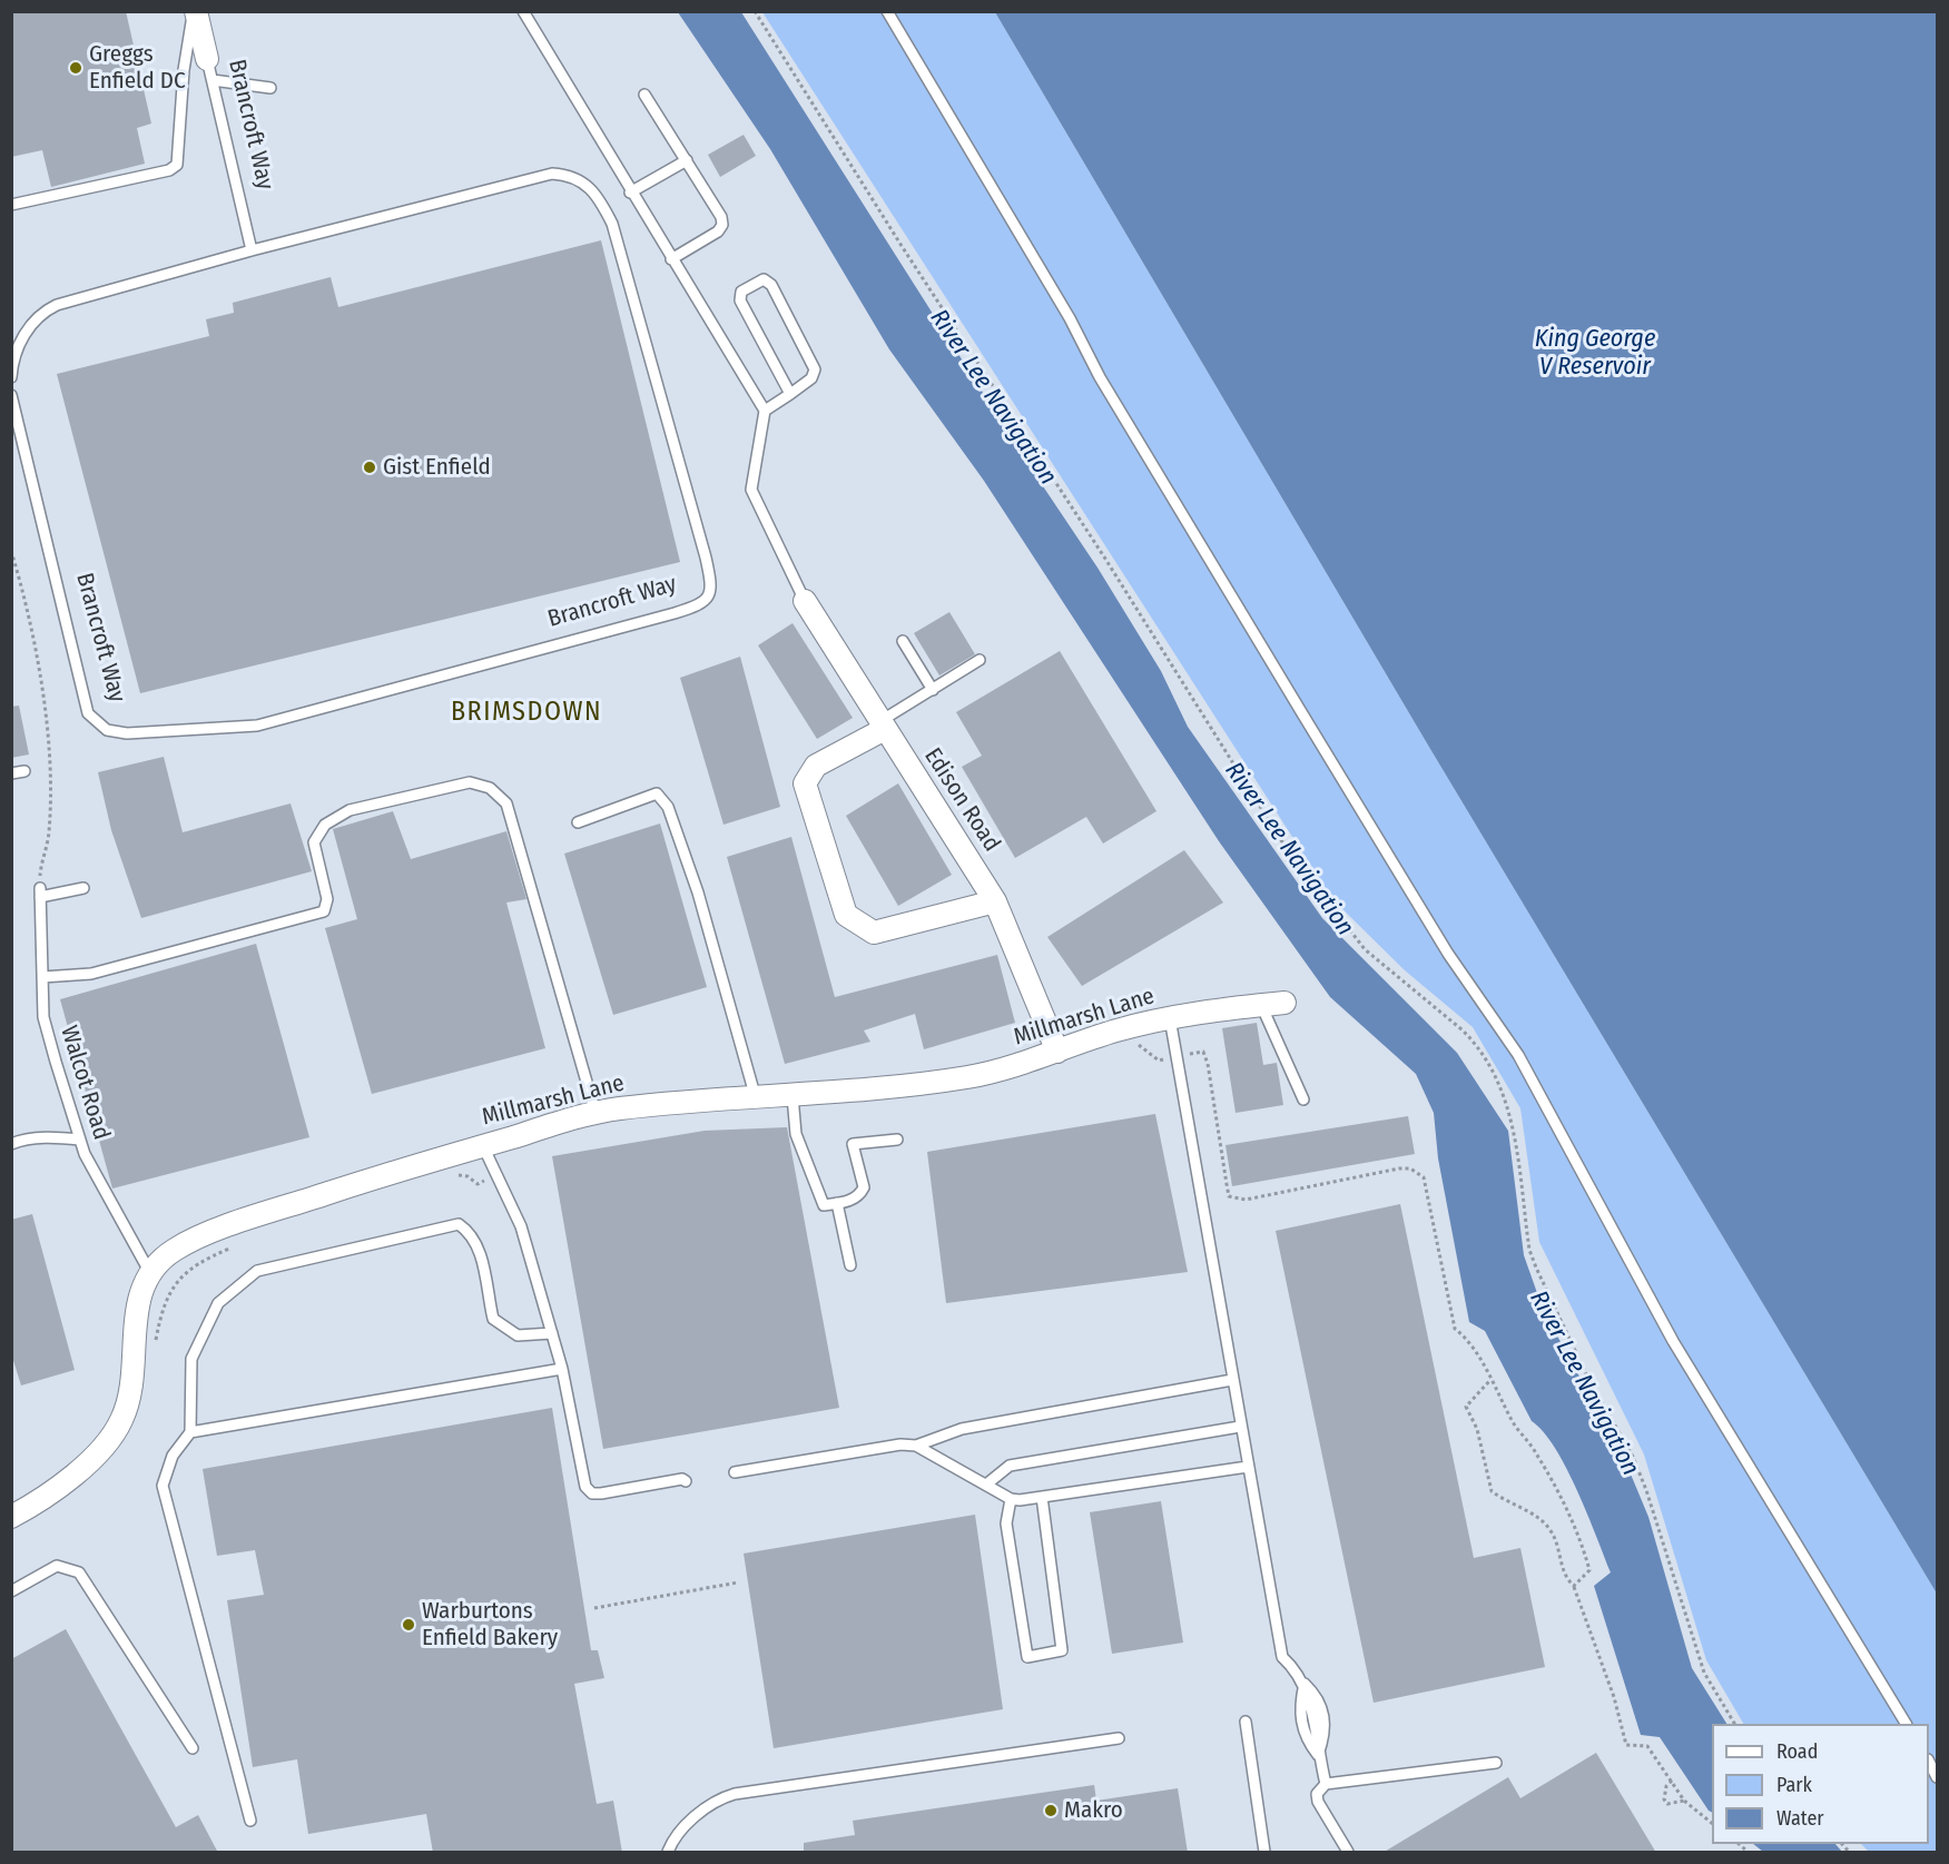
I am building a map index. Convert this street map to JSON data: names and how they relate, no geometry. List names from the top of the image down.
{
  "streets": {
    "street": ["Brancroft Way", "Edison Road", "Millmarsh Lane"],
    "lane": ["Walcot Road"]
  },
  "crossings": [
    ["Edison Road", "Millmarsh Lane"],
    ["Millmarsh Lane", "Walcot Road"]
  ],
  "districts": ["BRIMSDOWN"],
  "water": ["King George V Reservoir", "River Lee Navigation"],
  "places": [
    "Greggs Enfield DC",
    "Gist Enfield",
    "Warburtons Enfield Bakery",
    "Makro"
  ],
  "legend": ["Road", "Park", "Water"]
}
